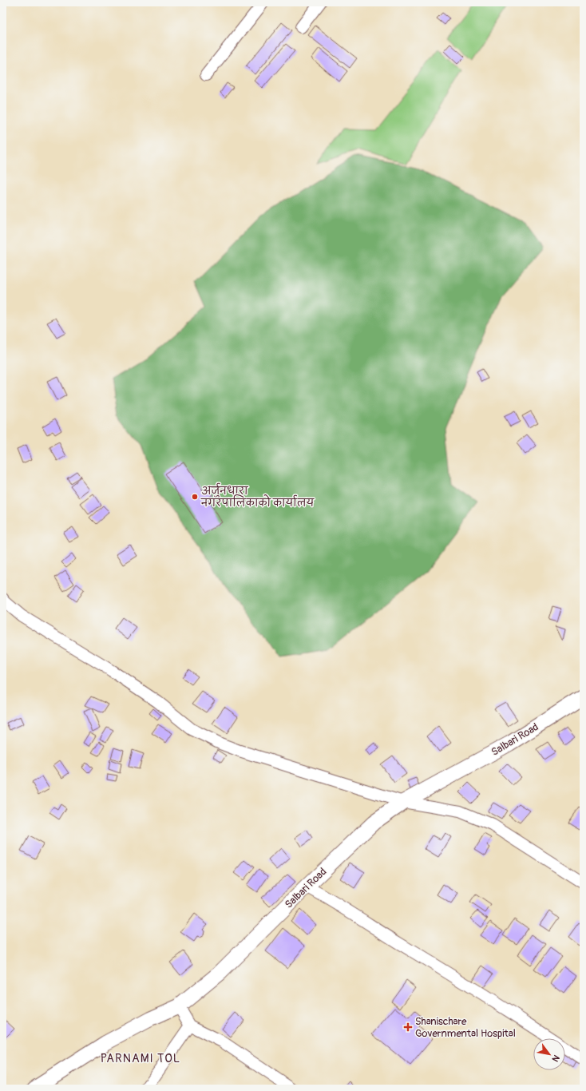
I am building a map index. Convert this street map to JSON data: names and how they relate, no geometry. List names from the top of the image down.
{
  "streets": {
    "street": ["Salbari Road"]
  },
  "districts": ["PARNAMI TOL"],
  "places": {
    "other": ["अर्जुनधारा नगरपालिकाको कार्यालय"],
    "health": ["Shanischare Governmental Hospital"]
  },
  "north": "bottom right"
}
